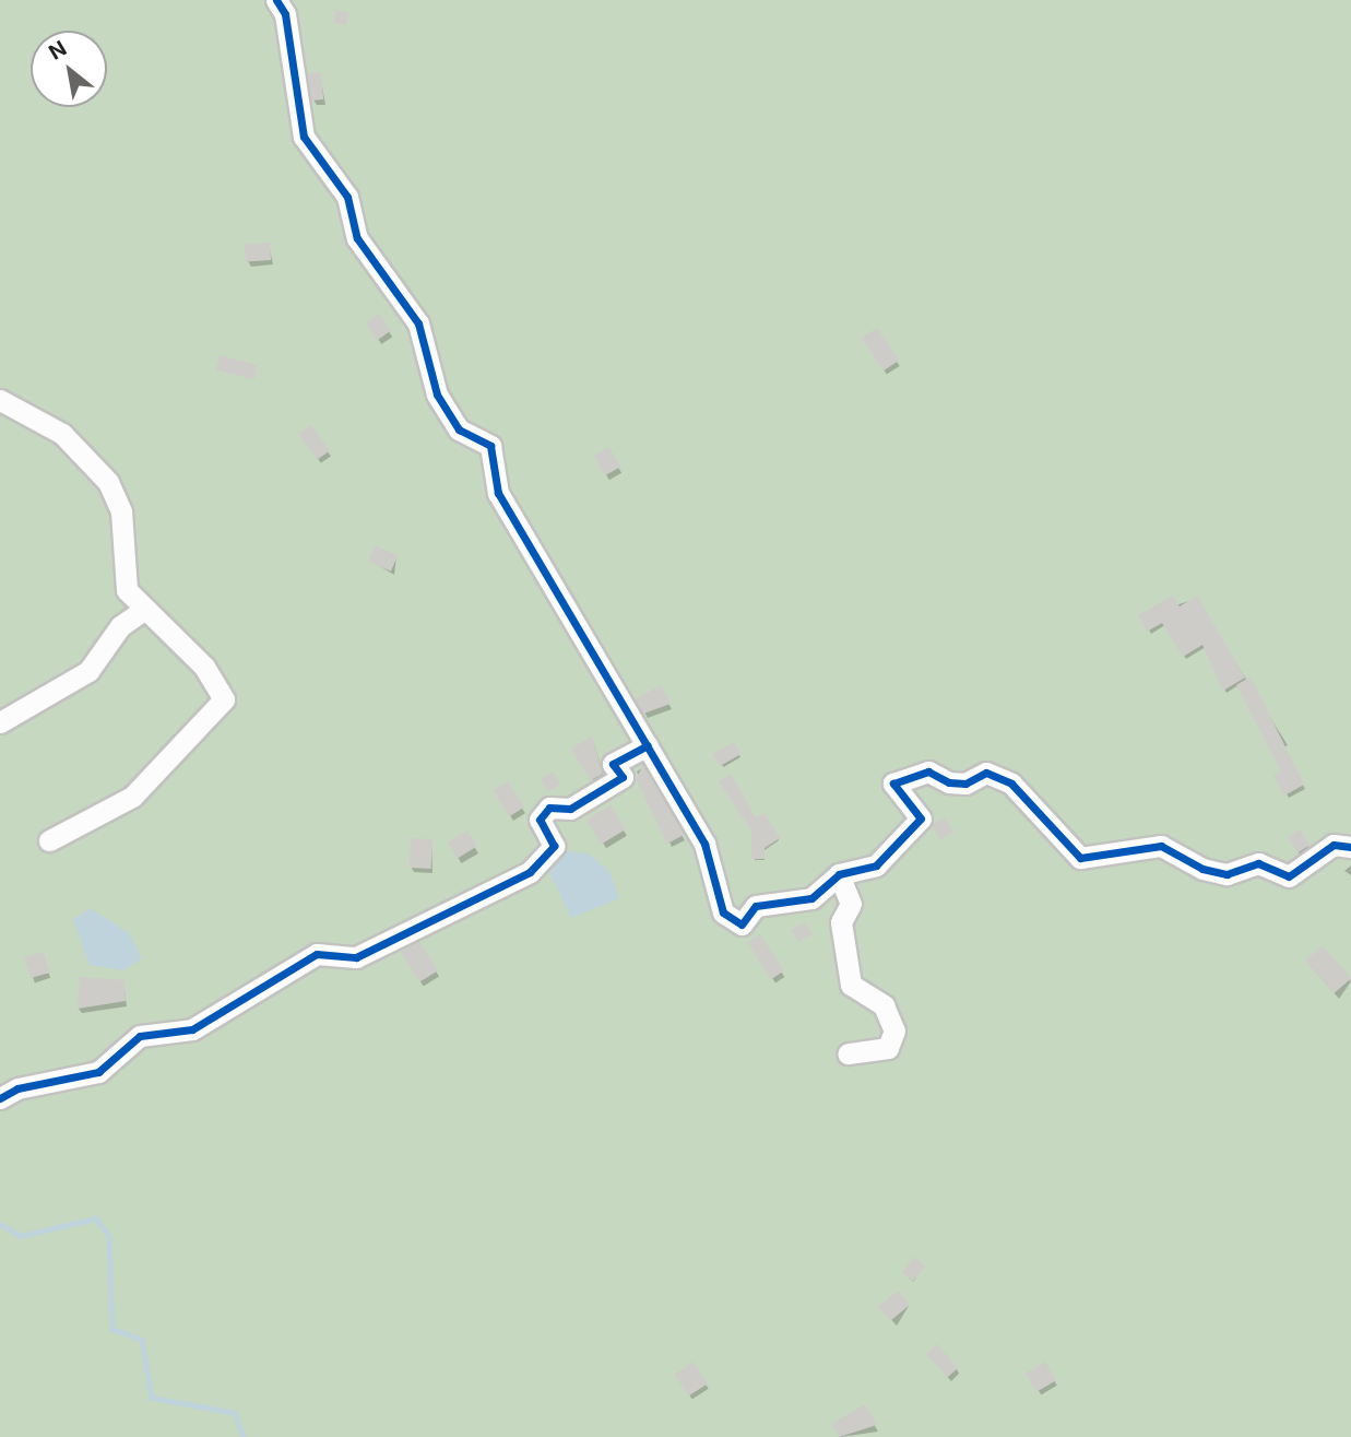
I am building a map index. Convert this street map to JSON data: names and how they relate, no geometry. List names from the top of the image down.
{
  "north": "top left"
}
